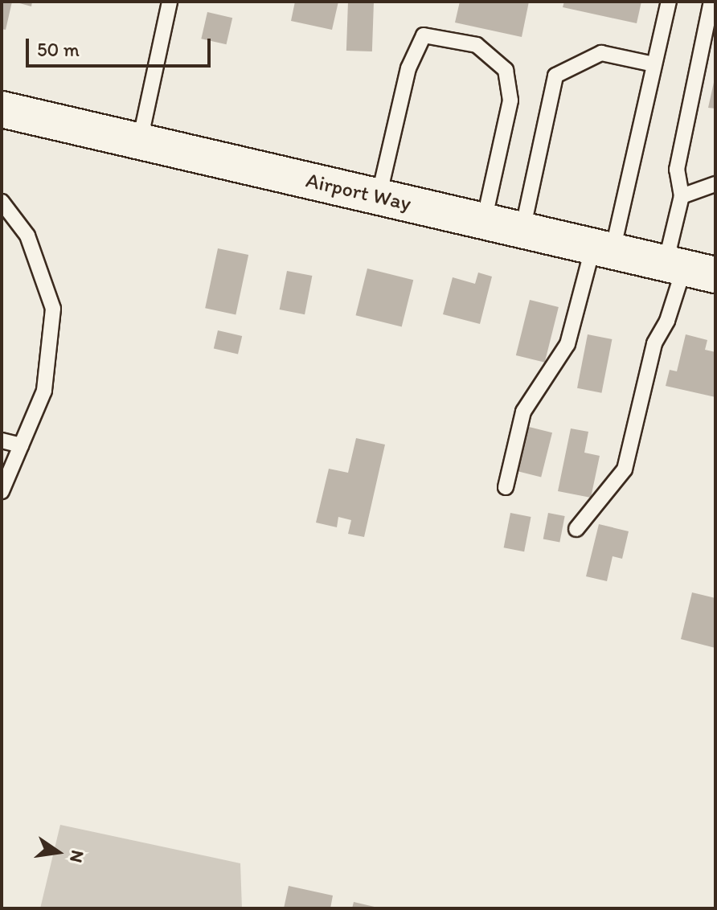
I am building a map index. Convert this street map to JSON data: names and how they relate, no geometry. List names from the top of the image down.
{
  "streets": {
    "main road": ["Airport Way"]
  },
  "scale_bar": "50 m",
  "north": "right"
}
